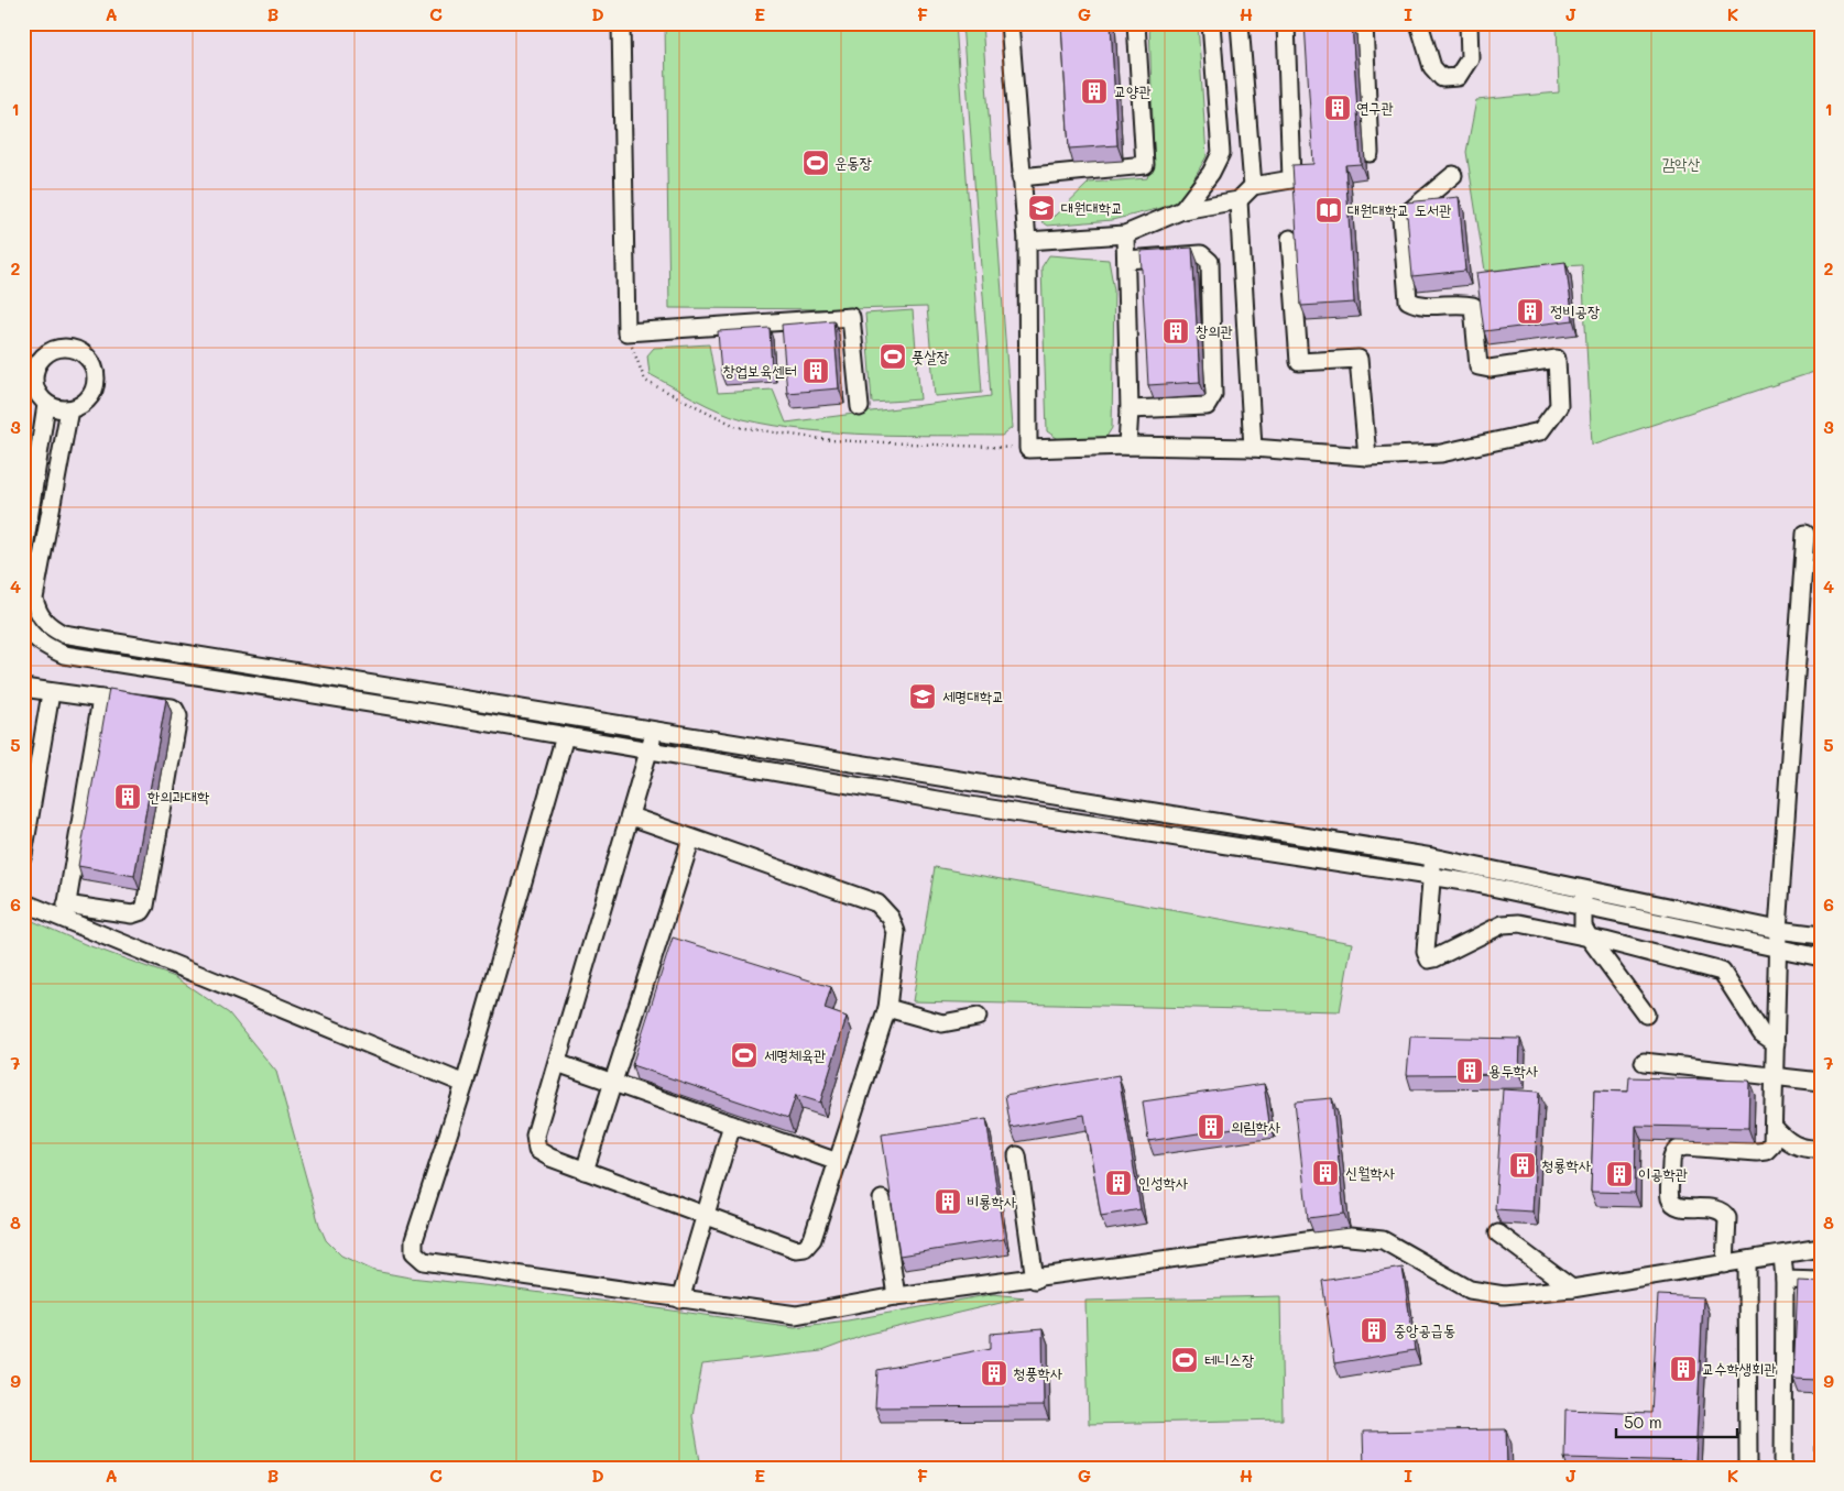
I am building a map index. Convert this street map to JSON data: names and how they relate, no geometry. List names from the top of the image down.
{
  "parks": ["감악산"],
  "places": {
    "building": [
      "교양관",
      "연구관",
      "정비공장",
      "창의관",
      "창업보육센터",
      "한의과대학",
      "용두학사",
      "의림학사",
      "청룡학사",
      "신월학사",
      "이공학관",
      "인성학사",
      "비룡학사",
      "중앙공급동",
      "교수학생회관",
      "청풍학사"
    ],
    "sports": [
      "운동장",
      "풋살장",
      "세명체육관",
      "테니스장"
    ],
    "school or university": ["대원대학교", "세명대학교"],
    "library": ["대원대학교 도서관"]
  },
  "scale_bar": "50 m",
  "grid": {
    "columns": [
      "A",
      "B",
      "C",
      "D",
      "E",
      "F",
      "G",
      "H",
      "I",
      "J",
      "K"
    ],
    "rows": [
      "1",
      "2",
      "3",
      "4",
      "5",
      "6",
      "7",
      "8",
      "9"
    ]
  }
}
